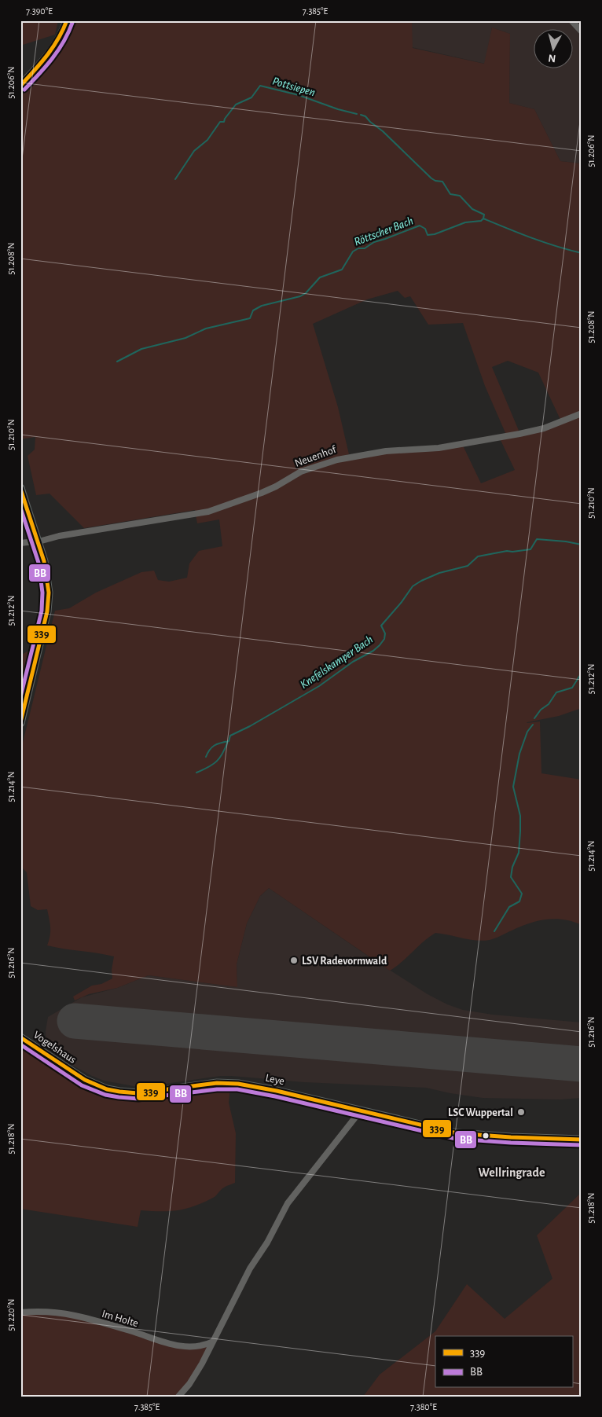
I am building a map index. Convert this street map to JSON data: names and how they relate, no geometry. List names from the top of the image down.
{
  "streets": {
    "main road": ["Vogelshaus", "Leye"],
    "street": ["Neuenhof", "Im Holte"]
  },
  "crossings": [
    ["Vogelshaus", "Leye"]
  ],
  "districts": ["Wellringrade"],
  "water": ["Pottsiepen", "Röttscher Bach", "Knefelskamper Bach"],
  "places": ["LSV Radevormwald", "LSC Wuppertal"],
  "lines": ["transit line 339", "transit line BB"],
  "legend": ["339", "BB"],
  "north": "bottom",
  "coordinates": [
    "7.390°E",
    "7.385°E",
    "51.206°N",
    "51.208°N",
    "51.210°N",
    "51.212°N",
    "51.214°N",
    "51.216°N",
    "51.218°N",
    "51.220°N",
    "7.380°E"
  ]
}
